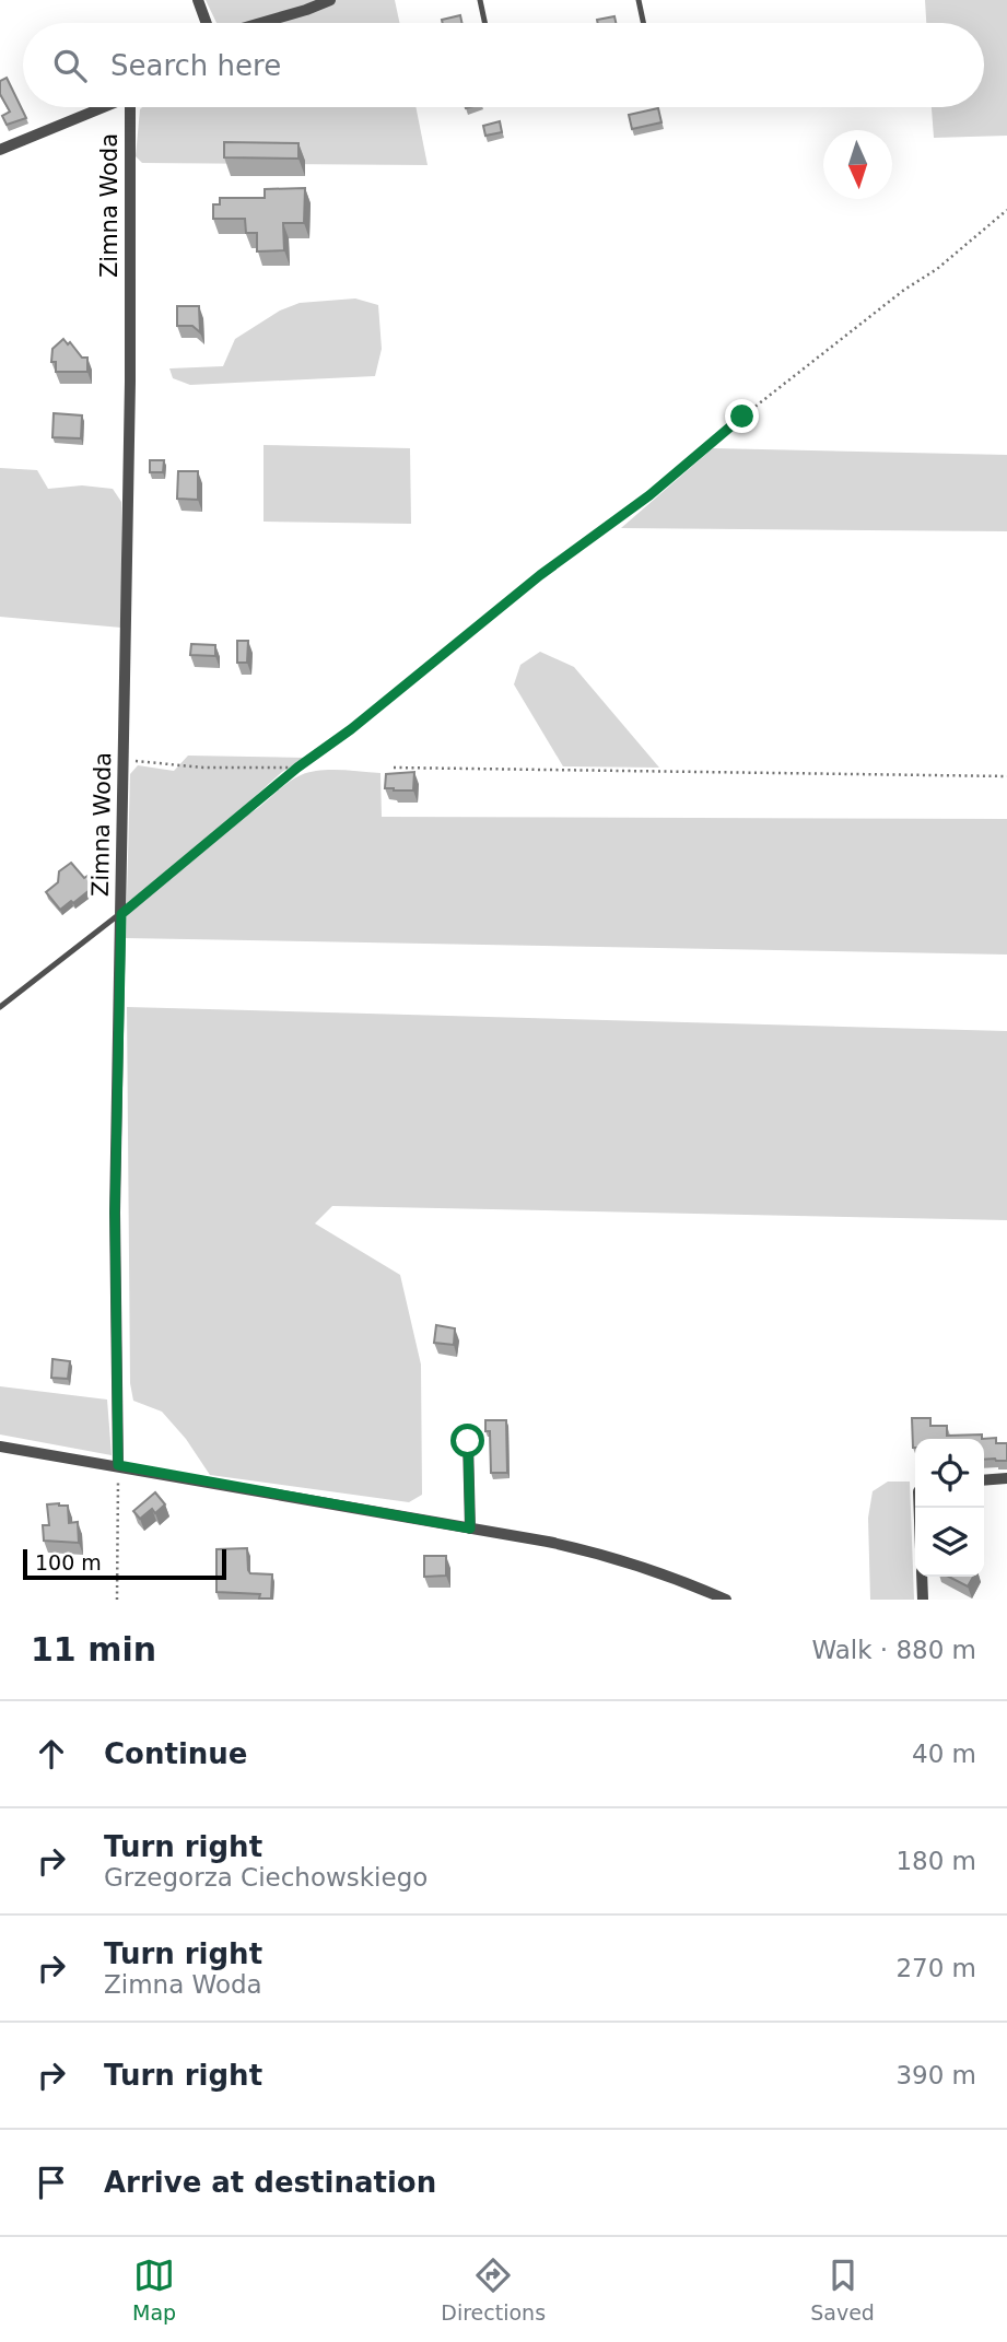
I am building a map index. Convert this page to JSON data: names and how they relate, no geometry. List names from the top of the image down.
{
  "streets": {
    "street": ["Zimna Woda"]
  },
  "scale_bar": "100 m",
  "north": "bottom",
  "page": {
    "search": "Search here",
    "scale": "100 m",
    "heading": ["11 min", "Walk · 880 m"],
    "list": [
      ["Continue", "40 m"],
      ["Turn right", "Grzegorza Ciechowskiego", "180 m"],
      ["Turn right", "Zimna Woda", "270 m"],
      ["Turn right", "390 m"],
      "Arrive at destination"
    ],
    "nav": ["Map", "Directions", "Saved"]
  }
}
